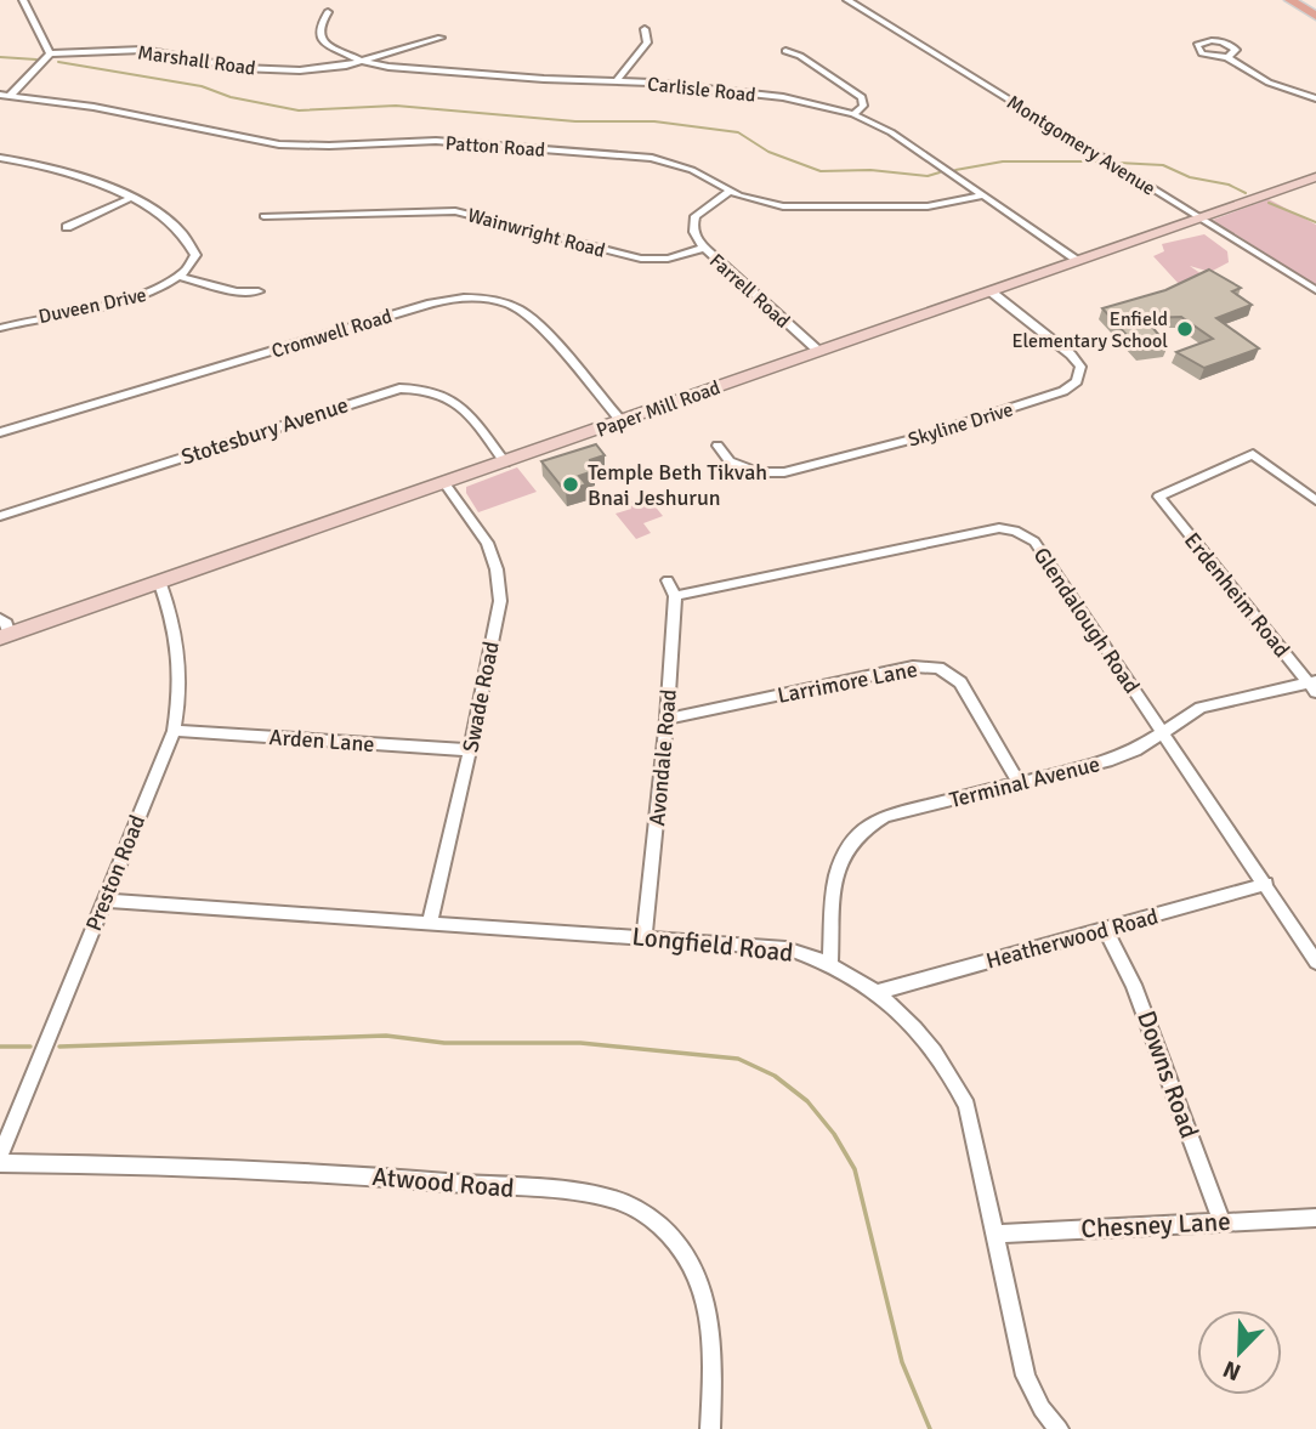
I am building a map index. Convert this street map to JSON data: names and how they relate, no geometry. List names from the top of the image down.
{
  "streets": {
    "main road": ["Paper Mill Road"],
    "street": [
      "Marshall Road",
      "Carlisle Road",
      "Montgomery Avenue",
      "Patton Road",
      "Wainwright Road",
      "Farrell Road",
      "Duveen Drive",
      "Cromwell Road",
      "Skyline Drive",
      "Stotesbury Avenue",
      "Erdenheim Road",
      "Glendalough Road",
      "Larrimore Lane",
      "Swade Road",
      "Arden Lane",
      "Avondale Road",
      "Terminal Avenue",
      "Preston Road",
      "Heatherwood Road",
      "Longfield Road",
      "Downs Road",
      "Atwood Road",
      "Chesney Lane"
    ]
  },
  "crossings": [
    ["Marshall Road", "Carlisle Road"],
    ["Carlisle Road", "Patton Road"],
    ["Carlisle Road", "Paper Mill Road"],
    ["Montgomery Avenue", "Paper Mill Road"],
    ["Patton Road", "Farrell Road"],
    ["Wainwright Road", "Farrell Road"],
    ["Farrell Road", "Paper Mill Road"],
    ["Cromwell Road", "Paper Mill Road"],
    ["Paper Mill Road", "Skyline Drive"],
    ["Paper Mill Road", "Stotesbury Avenue"],
    ["Paper Mill Road", "Swade Road"],
    ["Paper Mill Road", "Preston Road"],
    ["Erdenheim Road", "Terminal Avenue"],
    ["Glendalough Road", "Avondale Road"],
    ["Glendalough Road", "Terminal Avenue"],
    ["Glendalough Road", "Heatherwood Road"],
    ["Larrimore Lane", "Avondale Road"],
    ["Larrimore Lane", "Terminal Avenue"],
    ["Swade Road", "Arden Lane"],
    ["Swade Road", "Longfield Road"],
    ["Arden Lane", "Preston Road"],
    ["Avondale Road", "Longfield Road"],
    ["Terminal Avenue", "Longfield Road"],
    ["Preston Road", "Longfield Road"],
    ["Heatherwood Road", "Longfield Road"],
    ["Heatherwood Road", "Downs Road"],
    ["Longfield Road", "Chesney Lane"],
    ["Downs Road", "Chesney Lane"]
  ],
  "places": ["Enfield Elementary School", "Temple Beth Tikvah Bnai Jeshurun"],
  "north": "bottom left"
}
